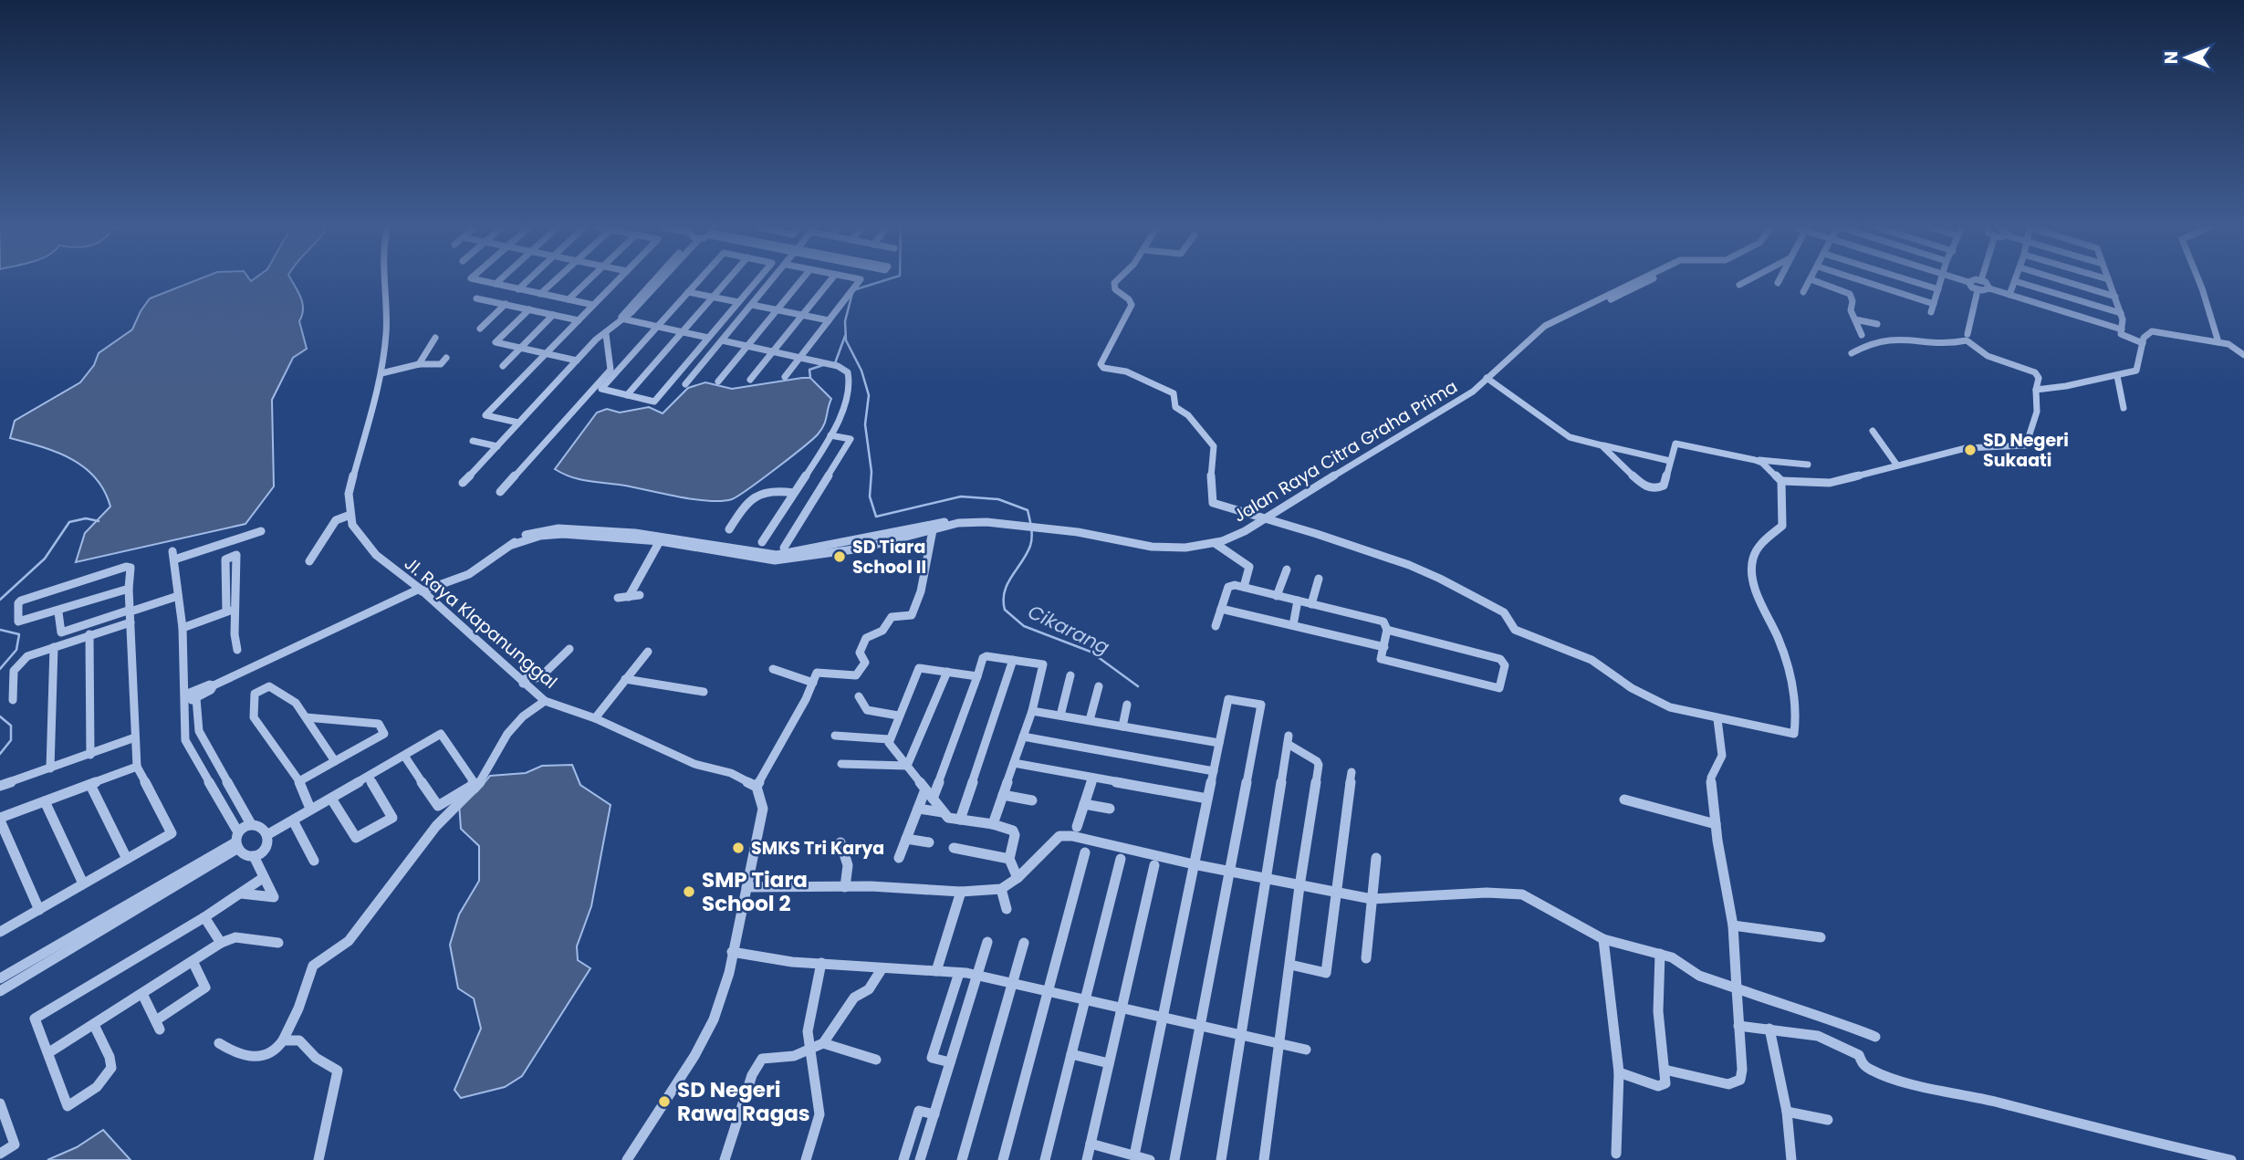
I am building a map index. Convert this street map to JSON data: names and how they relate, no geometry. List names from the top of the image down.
{
  "streets": {
    "street": ["Jalan Raya Citra Graha Prima", "Jl. Raya Klapanunggal"]
  },
  "water": ["Cikarang"],
  "places": [
    "SD Negeri Sukaati",
    "SD Tiara School II",
    "SMKS Tri Karya",
    "SMP Tiara School 2",
    "SD Negeri Rawa Ragas"
  ],
  "north": "left"
}
